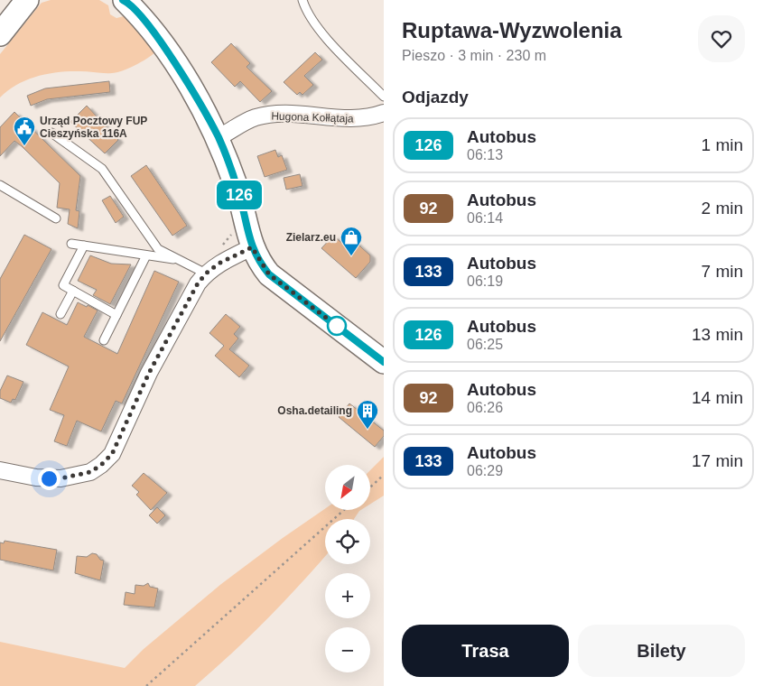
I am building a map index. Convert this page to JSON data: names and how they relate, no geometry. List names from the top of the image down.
{
  "streets": {
    "street": ["Hugona Kołłątaja"]
  },
  "places": {
    "public building": ["Urząd Pocztowy FUP Cieszyńska 116A"],
    "shop": ["Zielarz.eu"],
    "building": ["Osha.detailing"]
  },
  "lines": ["bus line 126"],
  "north": "bottom left",
  "page": {
    "on_map": "126",
    "heading": [
      ["Ruptawa-Wyzwolenia", "Pieszo · 3 min · 230 m"],
      "Odjazdy"
    ],
    "list": [
      {
        "mark": "126",
        "name": "Autobus",
        "note": "06:13",
        "value": "1 min"
      },
      {
        "mark": "92",
        "name": "Autobus",
        "note": "06:14",
        "value": "2 min"
      },
      {
        "mark": "133",
        "name": "Autobus",
        "note": "06:19",
        "value": "7 min"
      },
      {
        "mark": "126",
        "name": "Autobus",
        "note": "06:25",
        "value": "13 min"
      },
      {
        "mark": "92",
        "name": "Autobus",
        "note": "06:26",
        "value": "14 min"
      },
      {
        "mark": "133",
        "name": "Autobus",
        "note": "06:29",
        "value": "17 min"
      }
    ],
    "map_buttons": ["+", "−"],
    "buttons": ["Trasa", "Bilety"]
  }
}
